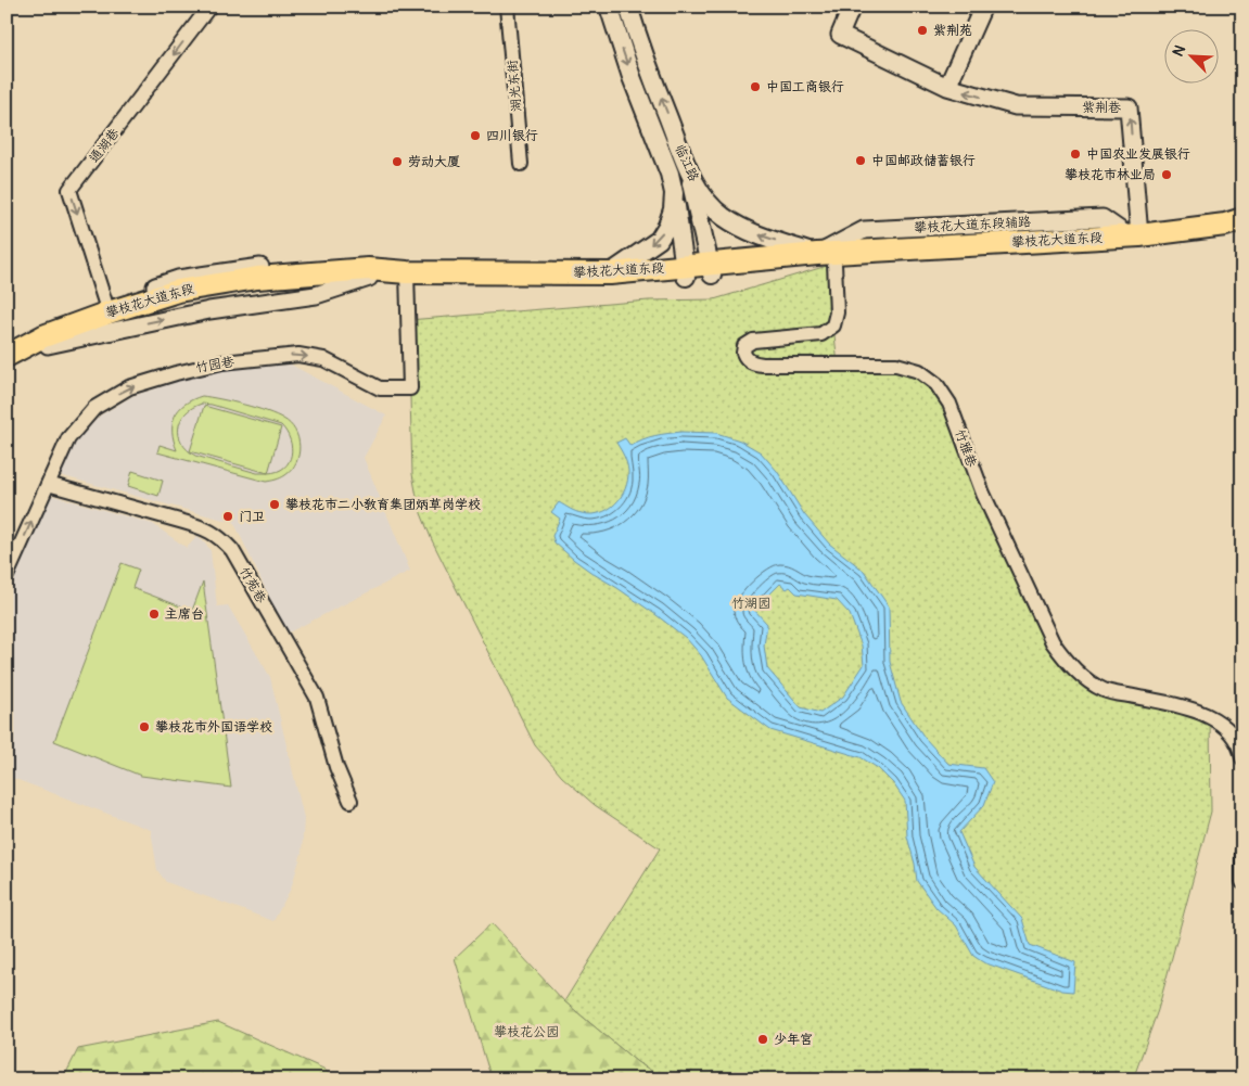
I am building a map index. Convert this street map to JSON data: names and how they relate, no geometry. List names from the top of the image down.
{
  "streets": {
    "highway": ["攀枝花大道东段"],
    "main road": ["临江路"],
    "street": [
      "湖光东街",
      "紫荆巷",
      "通湖巷",
      "竹园巷",
      "竹雅巷",
      "竹苑巷"
    ]
  },
  "crossings": [
    ["紫荆巷", "攀枝花大道东段"],
    ["临江路", "攀枝花大道东段"],
    ["临江路", "竹雅巷"],
    ["攀枝花大道东段", "竹园巷"],
    ["攀枝花大道东段", "竹雅巷"],
    ["竹园巷", "竹苑巷"]
  ],
  "one_way": ["通湖巷"],
  "parks": ["竹湖园", "攀枝花公园"],
  "places": [
    "紫荆苑",
    "中国工商银行",
    "四川银行",
    "中国农业发展银行",
    "中国邮政储蓄银行",
    "劳动大厦",
    "攀枝花市林业局",
    "攀枝花市二小教育集团炳草岗学校",
    "门卫",
    "主席台",
    "攀枝花市外国语学校",
    "少年宫"
  ],
  "north": "top left"
}
